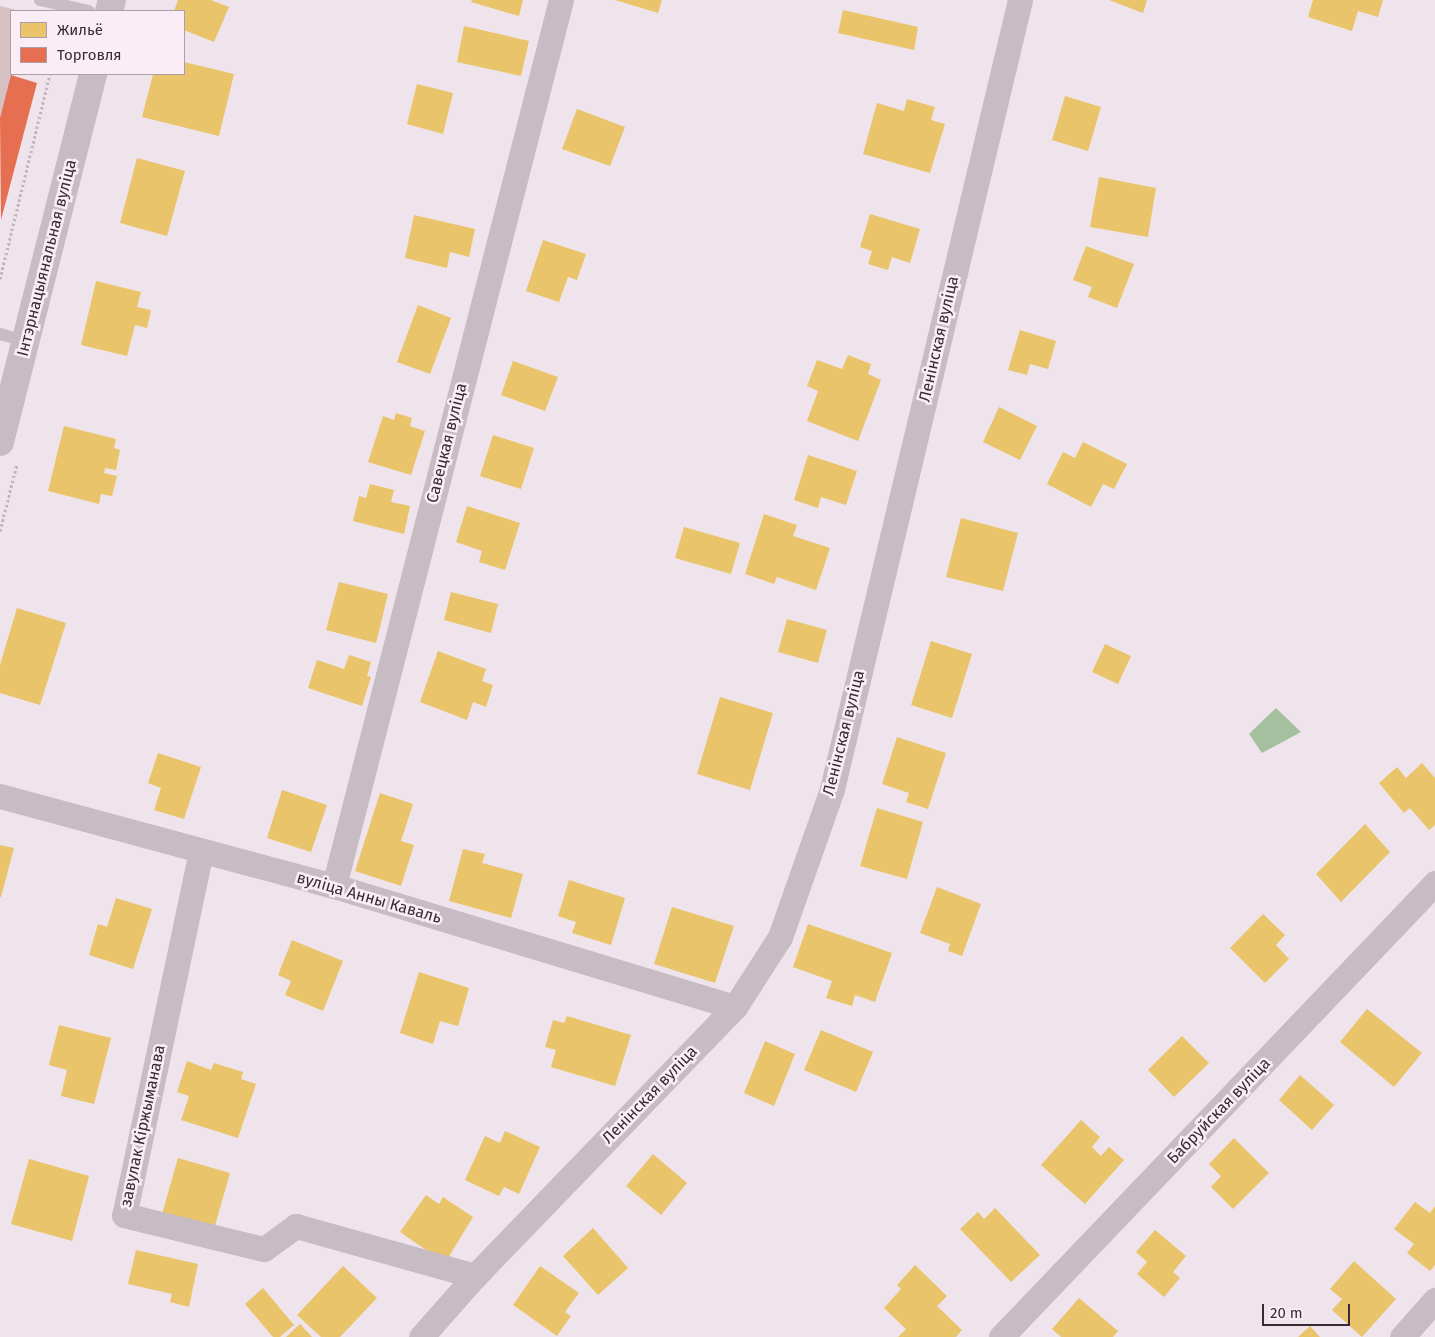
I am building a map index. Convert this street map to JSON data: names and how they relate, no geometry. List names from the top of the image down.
{
  "streets": {
    "street": [
      "Інтэрнацыянальная вуліца",
      "Ленінская вуліца",
      "Савецкая вуліца",
      "вуліца Анны Каваль",
      "Бабруйская вуліца",
      "завулак Кіржыманава"
    ]
  },
  "crossings": [
    ["Ленінская вуліца", "вуліца Анны Каваль"],
    ["Ленінская вуліца", "завулак Кіржыманава"],
    ["Савецкая вуліца", "вуліца Анны Каваль"],
    ["вуліца Анны Каваль", "завулак Кіржыманава"]
  ],
  "legend": ["Жильё", "Торговля"],
  "scale_bar": "20 m"
}
